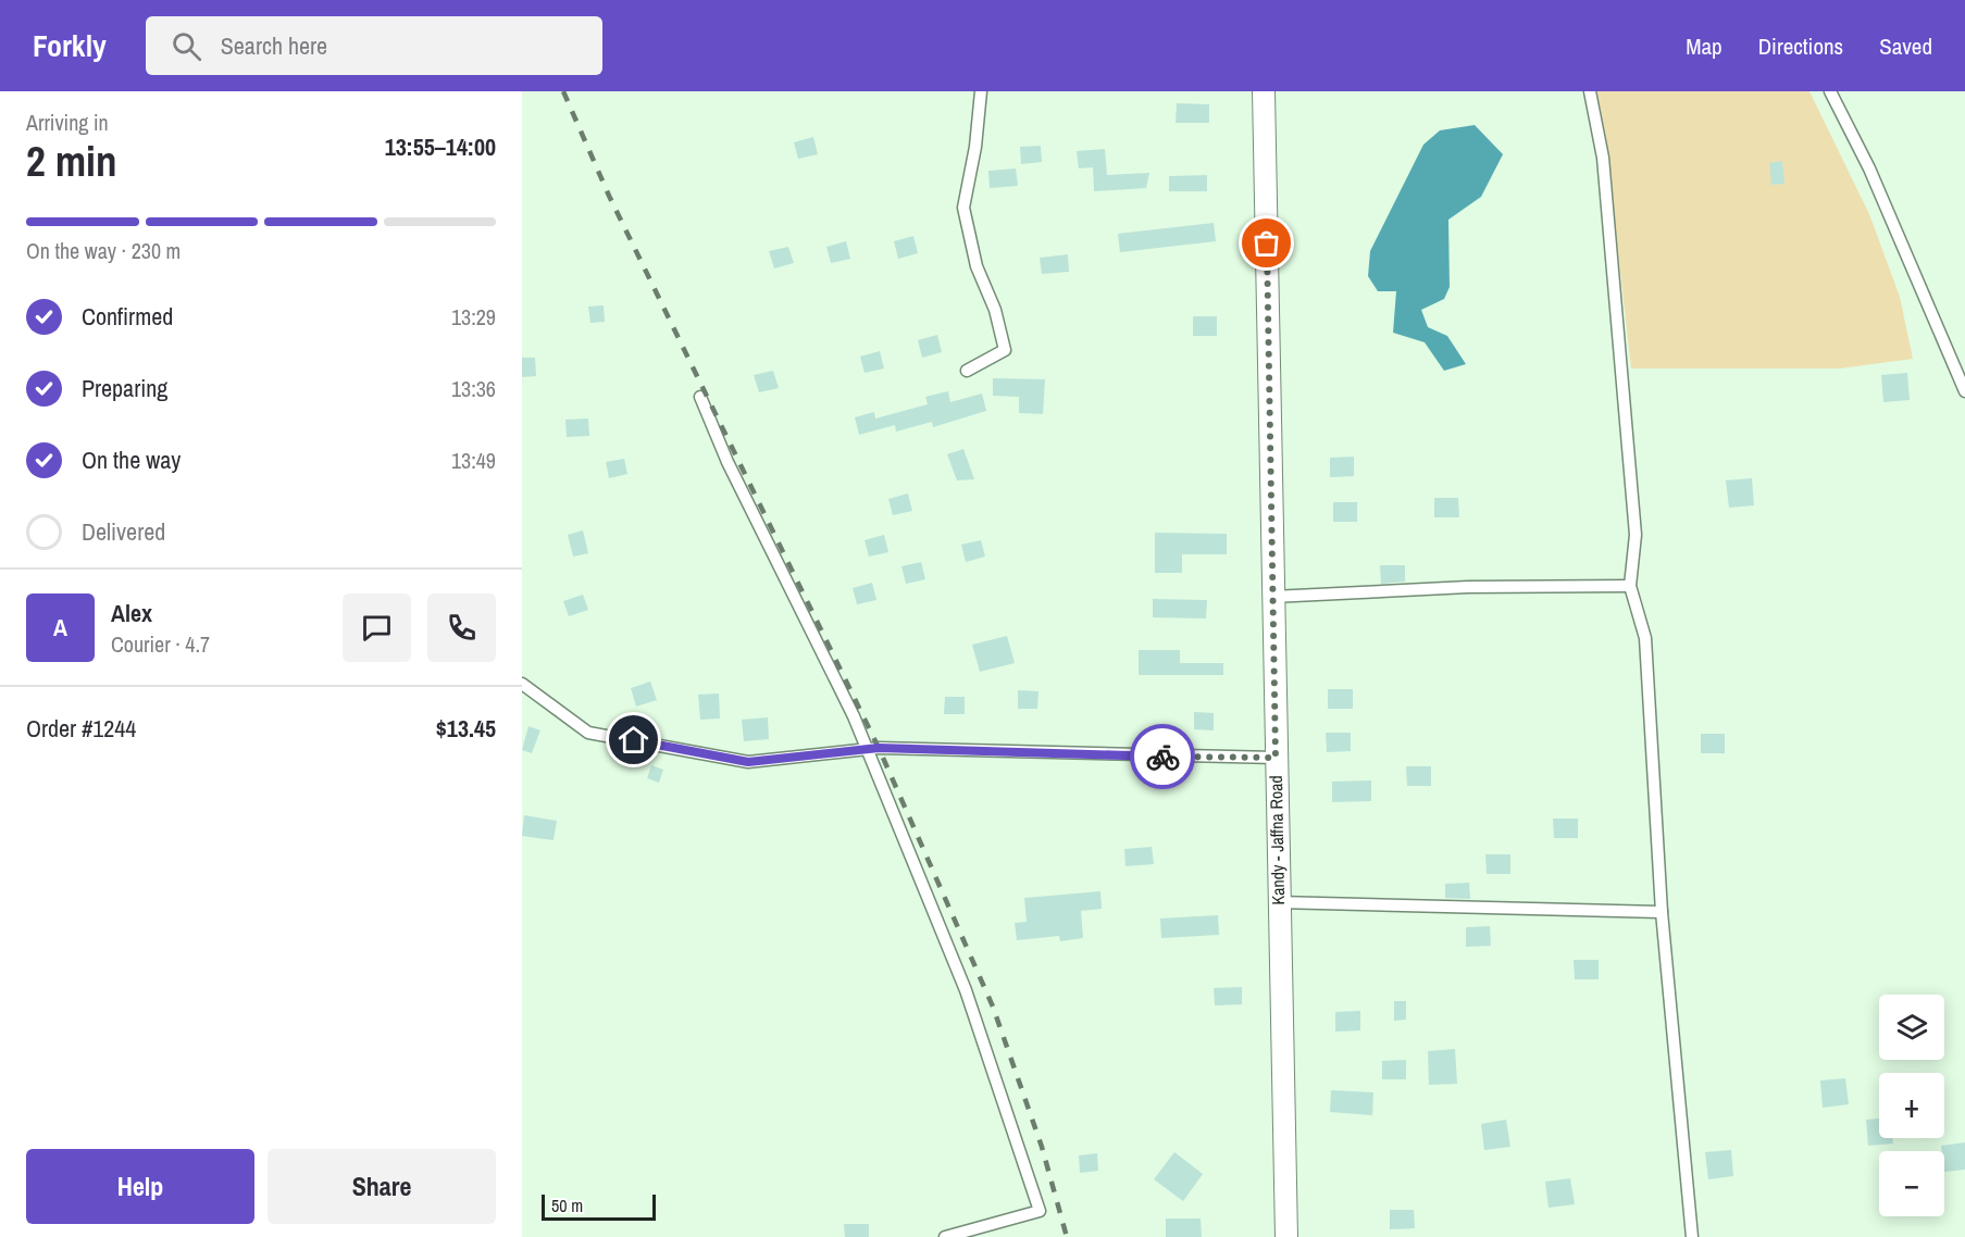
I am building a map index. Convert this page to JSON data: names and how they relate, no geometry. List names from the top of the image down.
{
  "streets": {
    "highway": ["Kandy - Jaffna Road"]
  },
  "scale_bar": "50 m",
  "page": {
    "header": "Forkly",
    "search": "Search here",
    "nav": ["Map", "Directions", "Saved"],
    "heading": ["2 min", "Arriving in", "13:55–14:00"],
    "panel": [
      "Alex",
      "Courier · 4.7",
      "Order #1244",
      "$13.45"
    ],
    "bar": "On the way · 230 m",
    "list": [
      ["Confirmed", "13:29"],
      ["Preparing", "13:36"],
      ["On the way", "13:49"],
      "Delivered"
    ],
    "round": "A",
    "map_buttons": ["+", "−"],
    "buttons": ["Help", "Share"],
    "scale": "50 m"
  }
}
